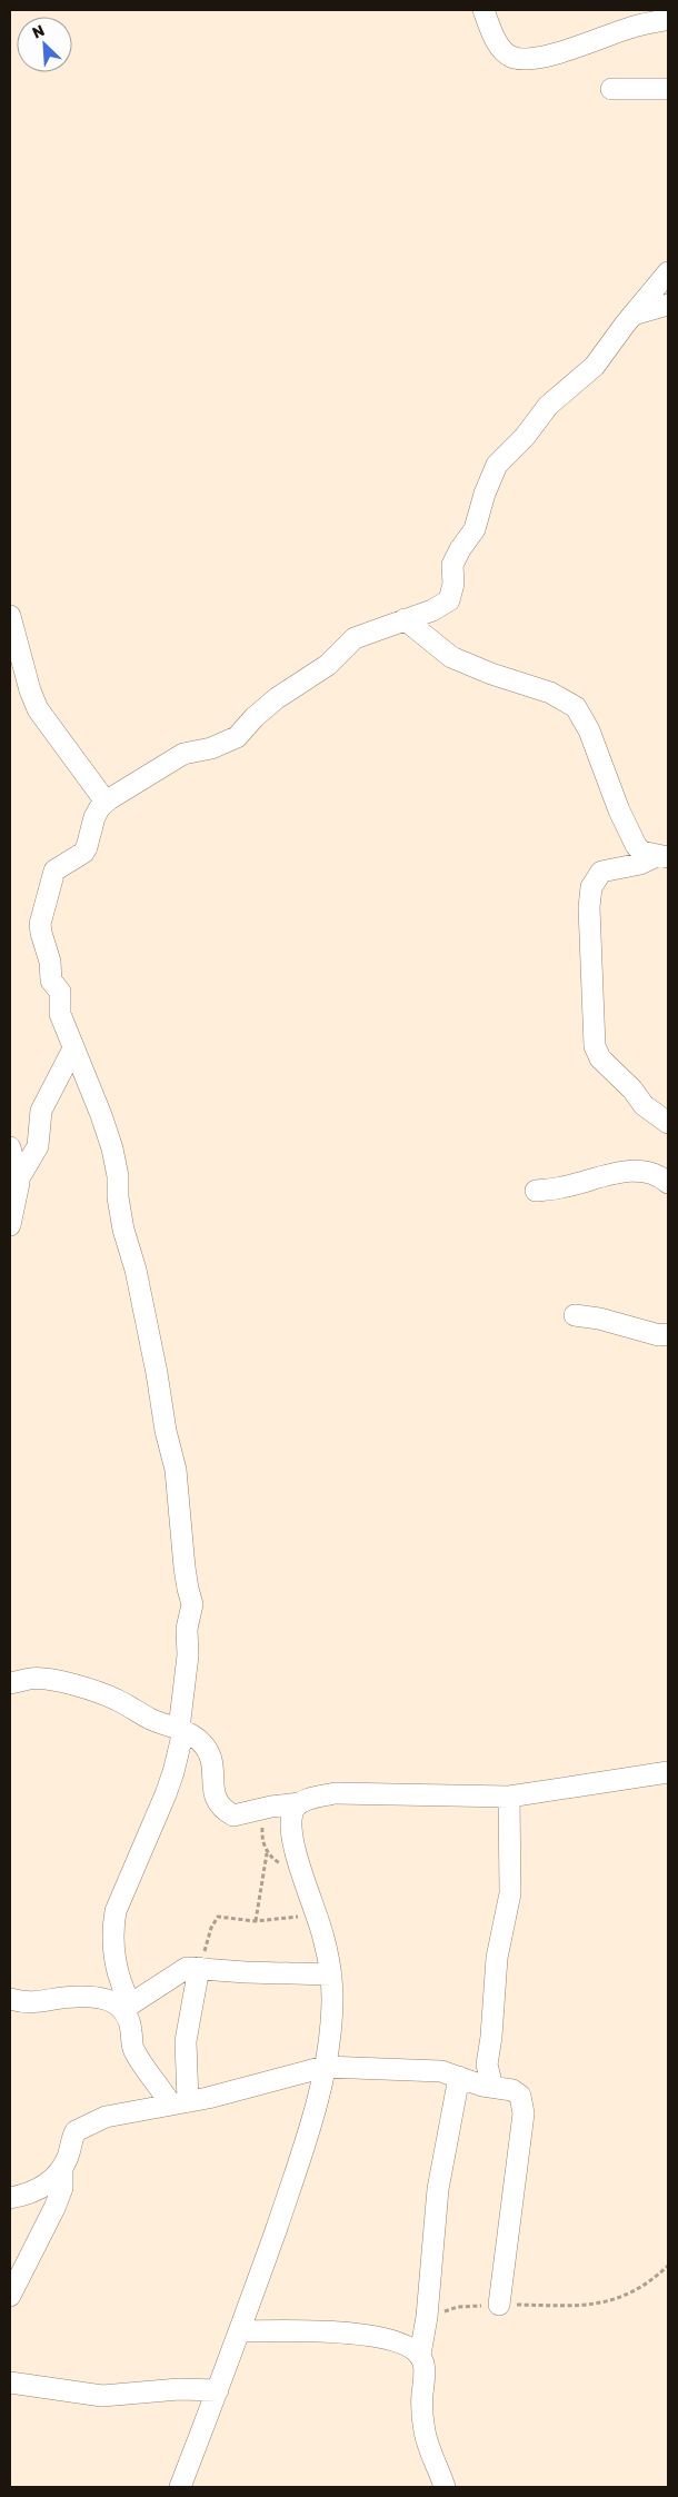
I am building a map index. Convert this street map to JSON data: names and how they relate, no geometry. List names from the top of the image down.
{
  "north": "top left"
}
